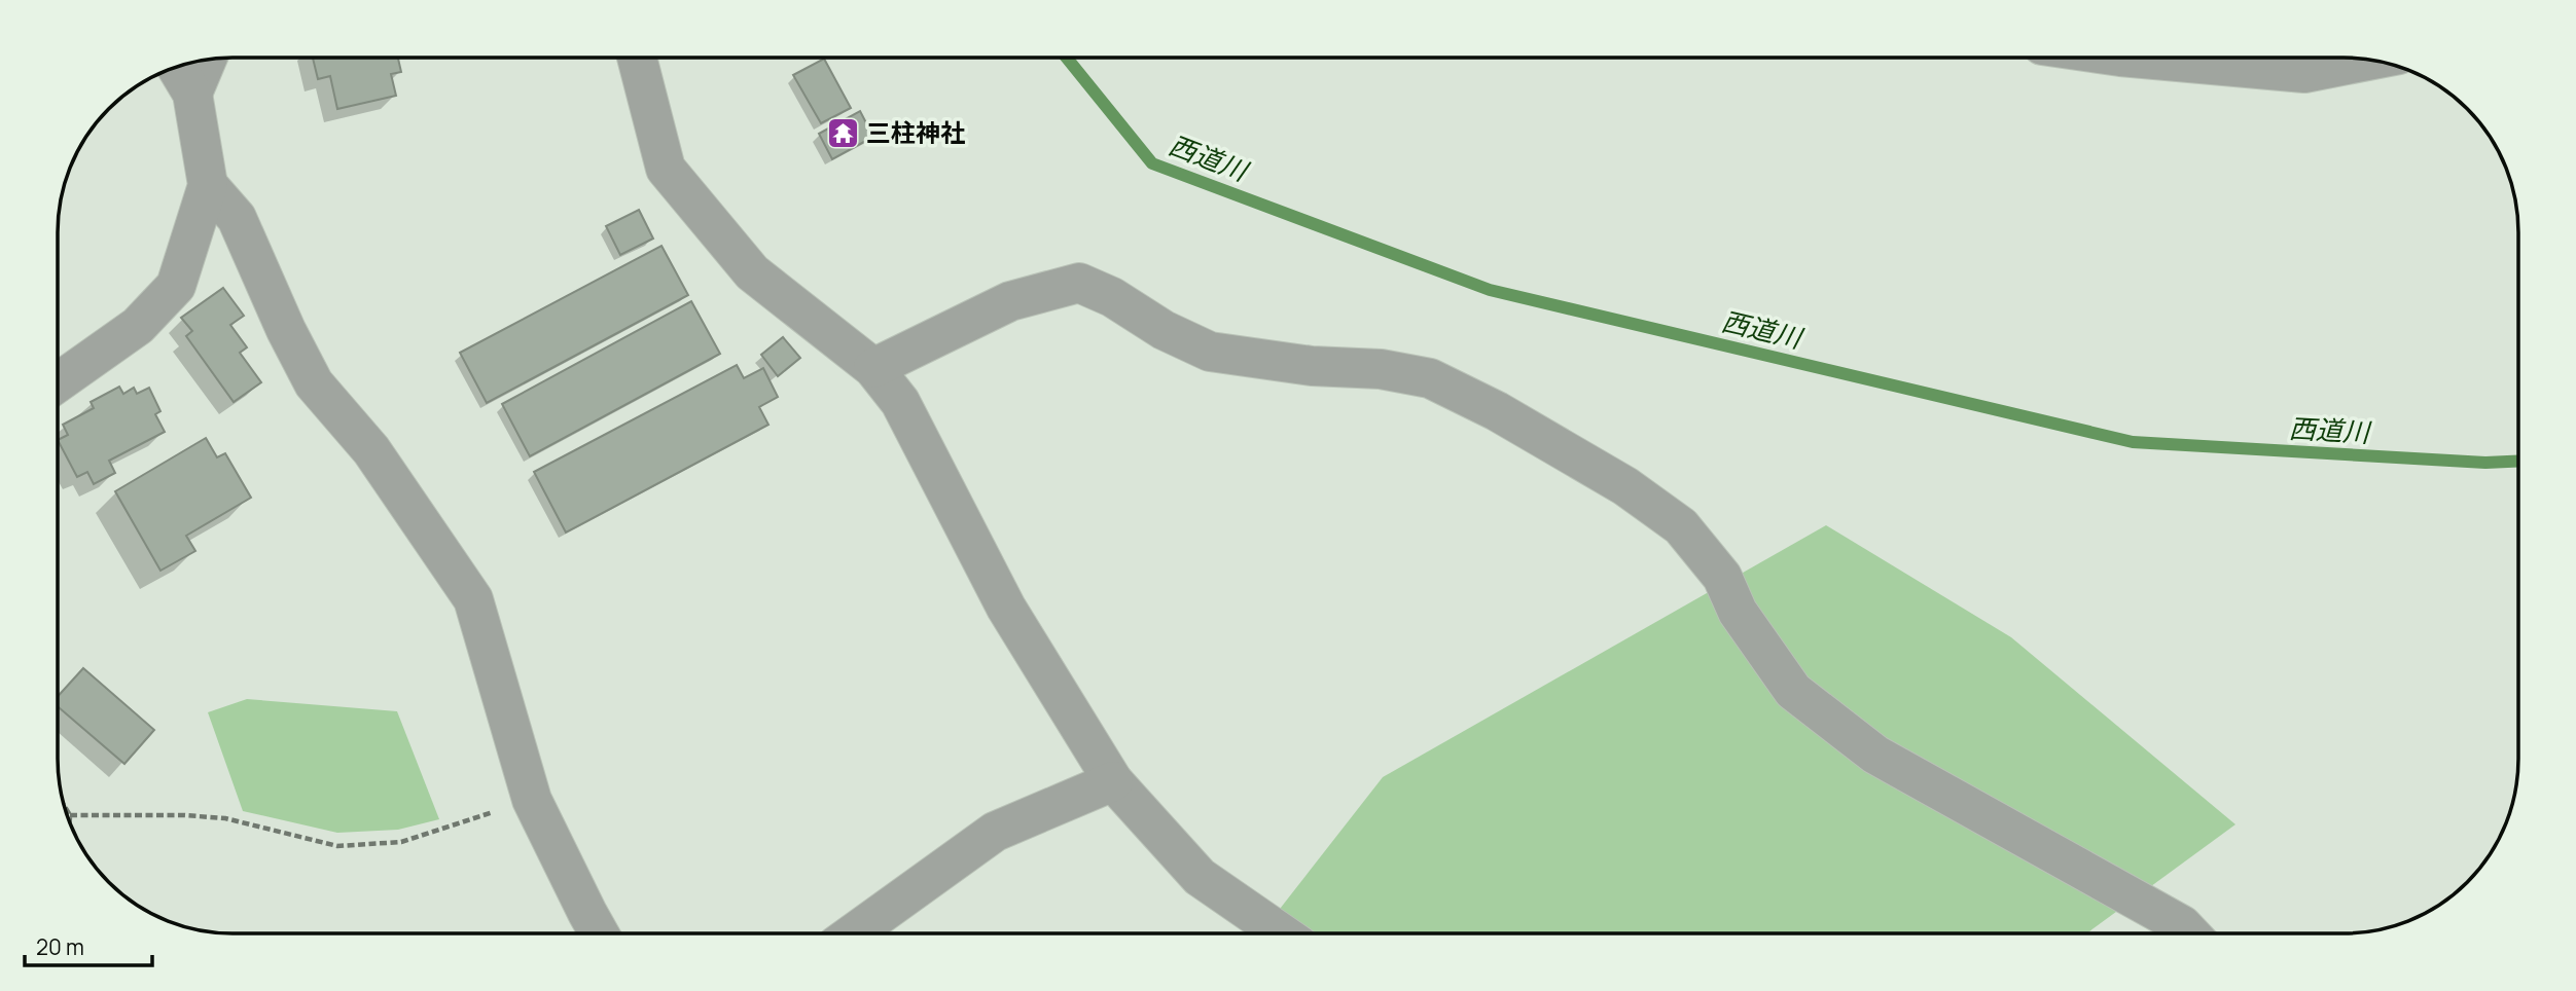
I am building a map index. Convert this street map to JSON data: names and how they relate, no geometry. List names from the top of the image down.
{
  "water": ["西道川"],
  "places": {
    "temple": ["三柱神社"]
  },
  "scale_bar": "20 m"
}
